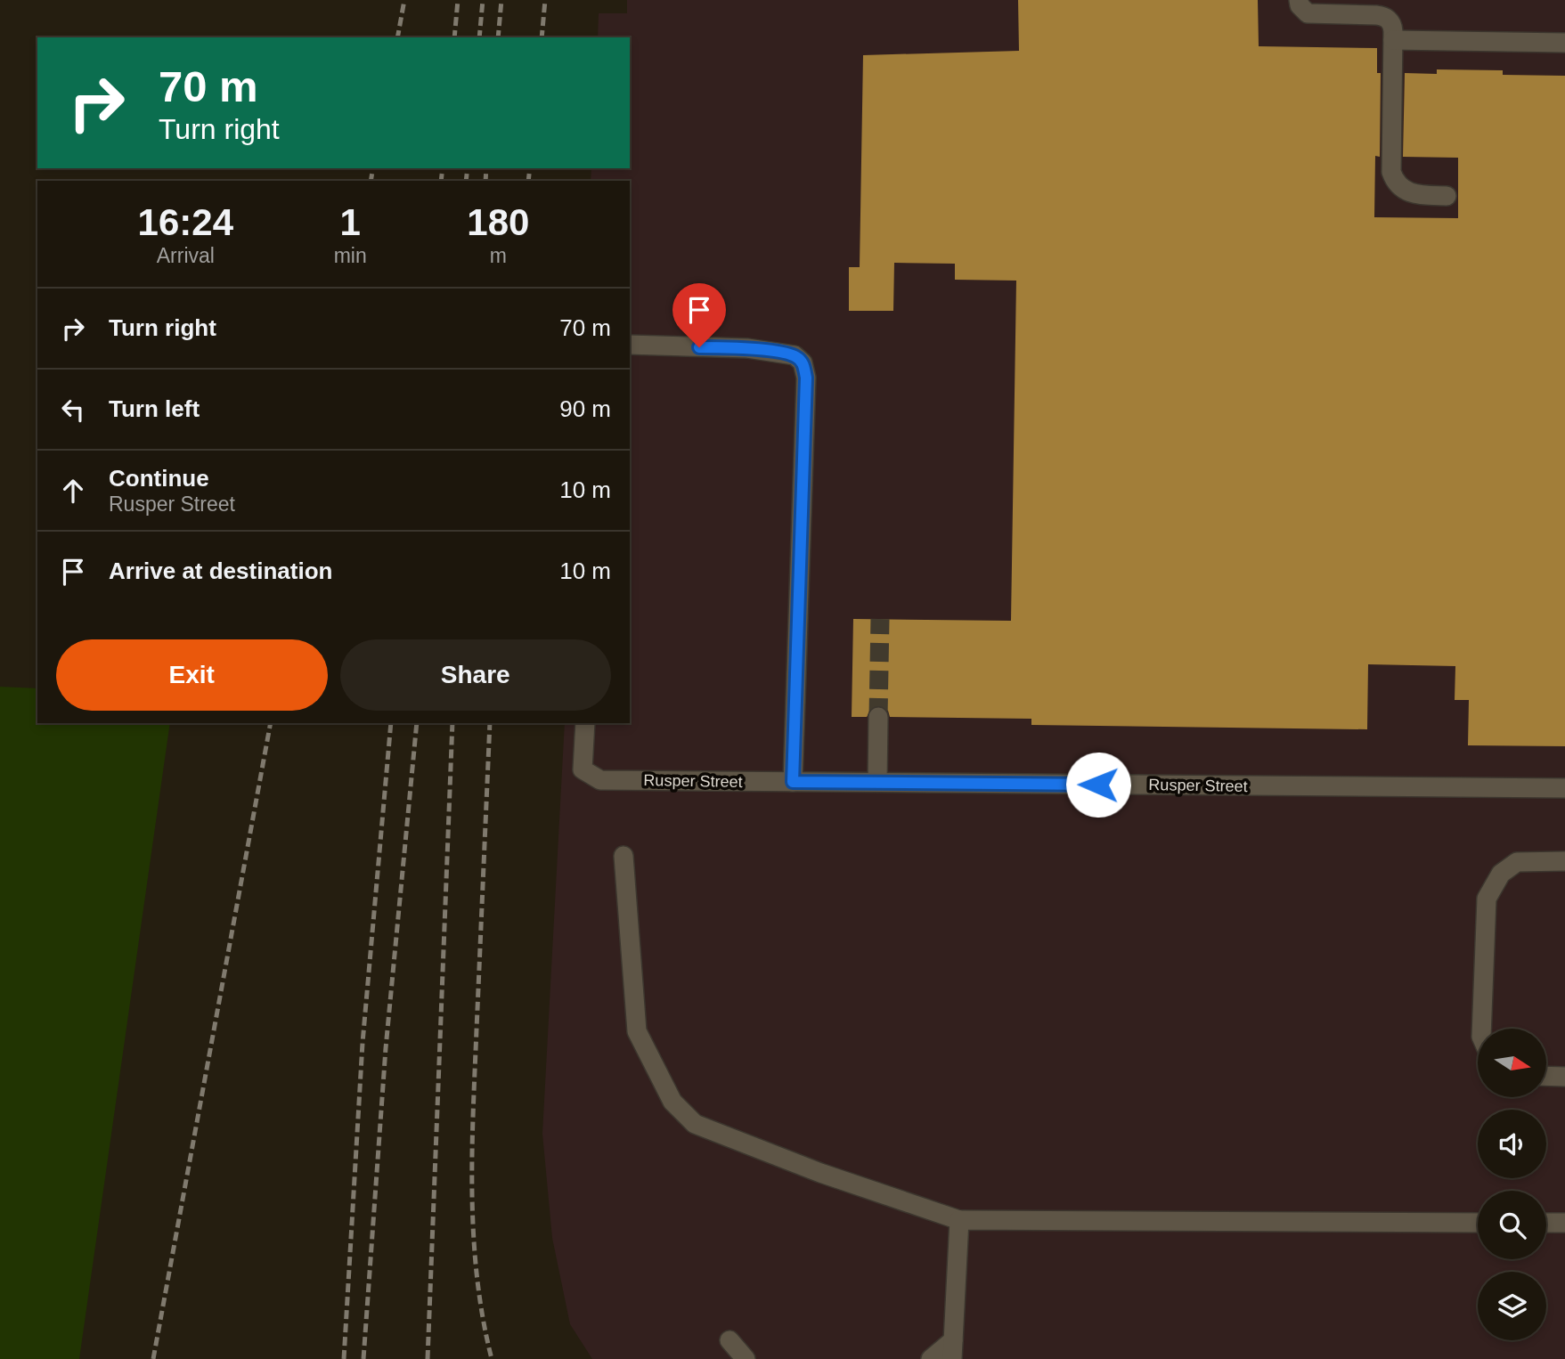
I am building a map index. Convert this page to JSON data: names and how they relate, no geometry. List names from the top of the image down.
{
  "streets": {
    "lane": ["Rusper Street"]
  },
  "north": "right",
  "page": {
    "turn": ["70 m", "Turn right"],
    "eta": [
      "16:24",
      "Arrival",
      "1",
      "min",
      "180",
      "m"
    ],
    "list": [
      {
        "name": "Turn right",
        "value": "70 m"
      },
      {
        "name": "Turn left",
        "value": "90 m"
      },
      {
        "name": "Continue",
        "note": "Rusper Street",
        "value": "10 m"
      },
      {
        "name": "Arrive at destination",
        "value": "10 m"
      }
    ],
    "buttons": ["Exit", "Share"]
  }
}
